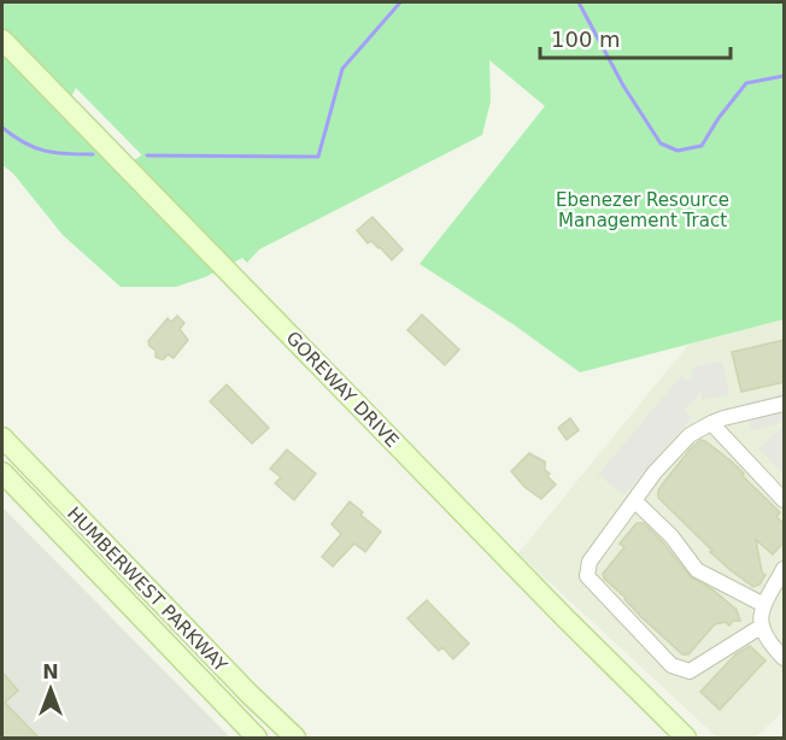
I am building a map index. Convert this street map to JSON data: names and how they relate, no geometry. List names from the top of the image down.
{
  "streets": {
    "street": ["GOREWAY DRIVE", "HUMBERWEST PARKWAY"]
  },
  "parks": ["Ebenezer Resource Management Tract"],
  "scale_bar": "100 m",
  "north": "top"
}
